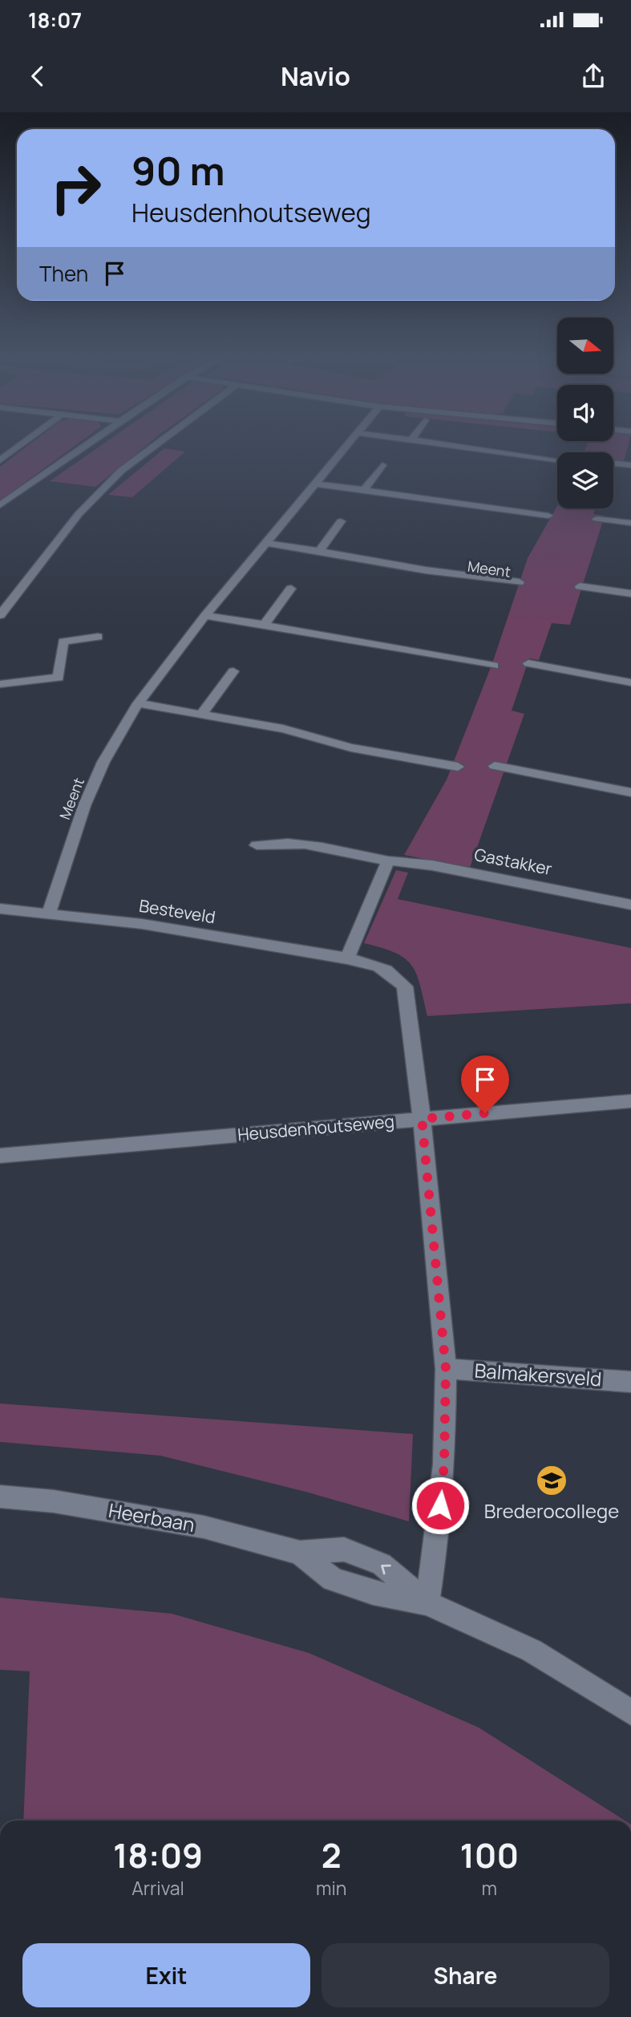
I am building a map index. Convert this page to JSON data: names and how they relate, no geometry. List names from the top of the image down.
{
  "streets": {
    "street": [
      "Meent",
      "Gastakker",
      "Besteveld",
      "Heusdenhoutseweg",
      "Balmakersveld",
      "Heerbaan"
    ]
  },
  "crossings": [
    ["Meent", "Besteveld"],
    ["Besteveld", "Heusdenhoutseweg"],
    ["Besteveld", "Balmakersveld"],
    ["Besteveld", "Heerbaan"]
  ],
  "places": {
    "school or university": ["Brederocollege"]
  },
  "north": "right",
  "page": {
    "status": "18:07",
    "header": "Navio",
    "turn": ["90 m", "Heusdenhoutseweg"],
    "then": "Then",
    "eta": [
      "18:09",
      "Arrival",
      "2",
      "min",
      "100",
      "m"
    ],
    "buttons": ["Exit", "Share"]
  }
}
